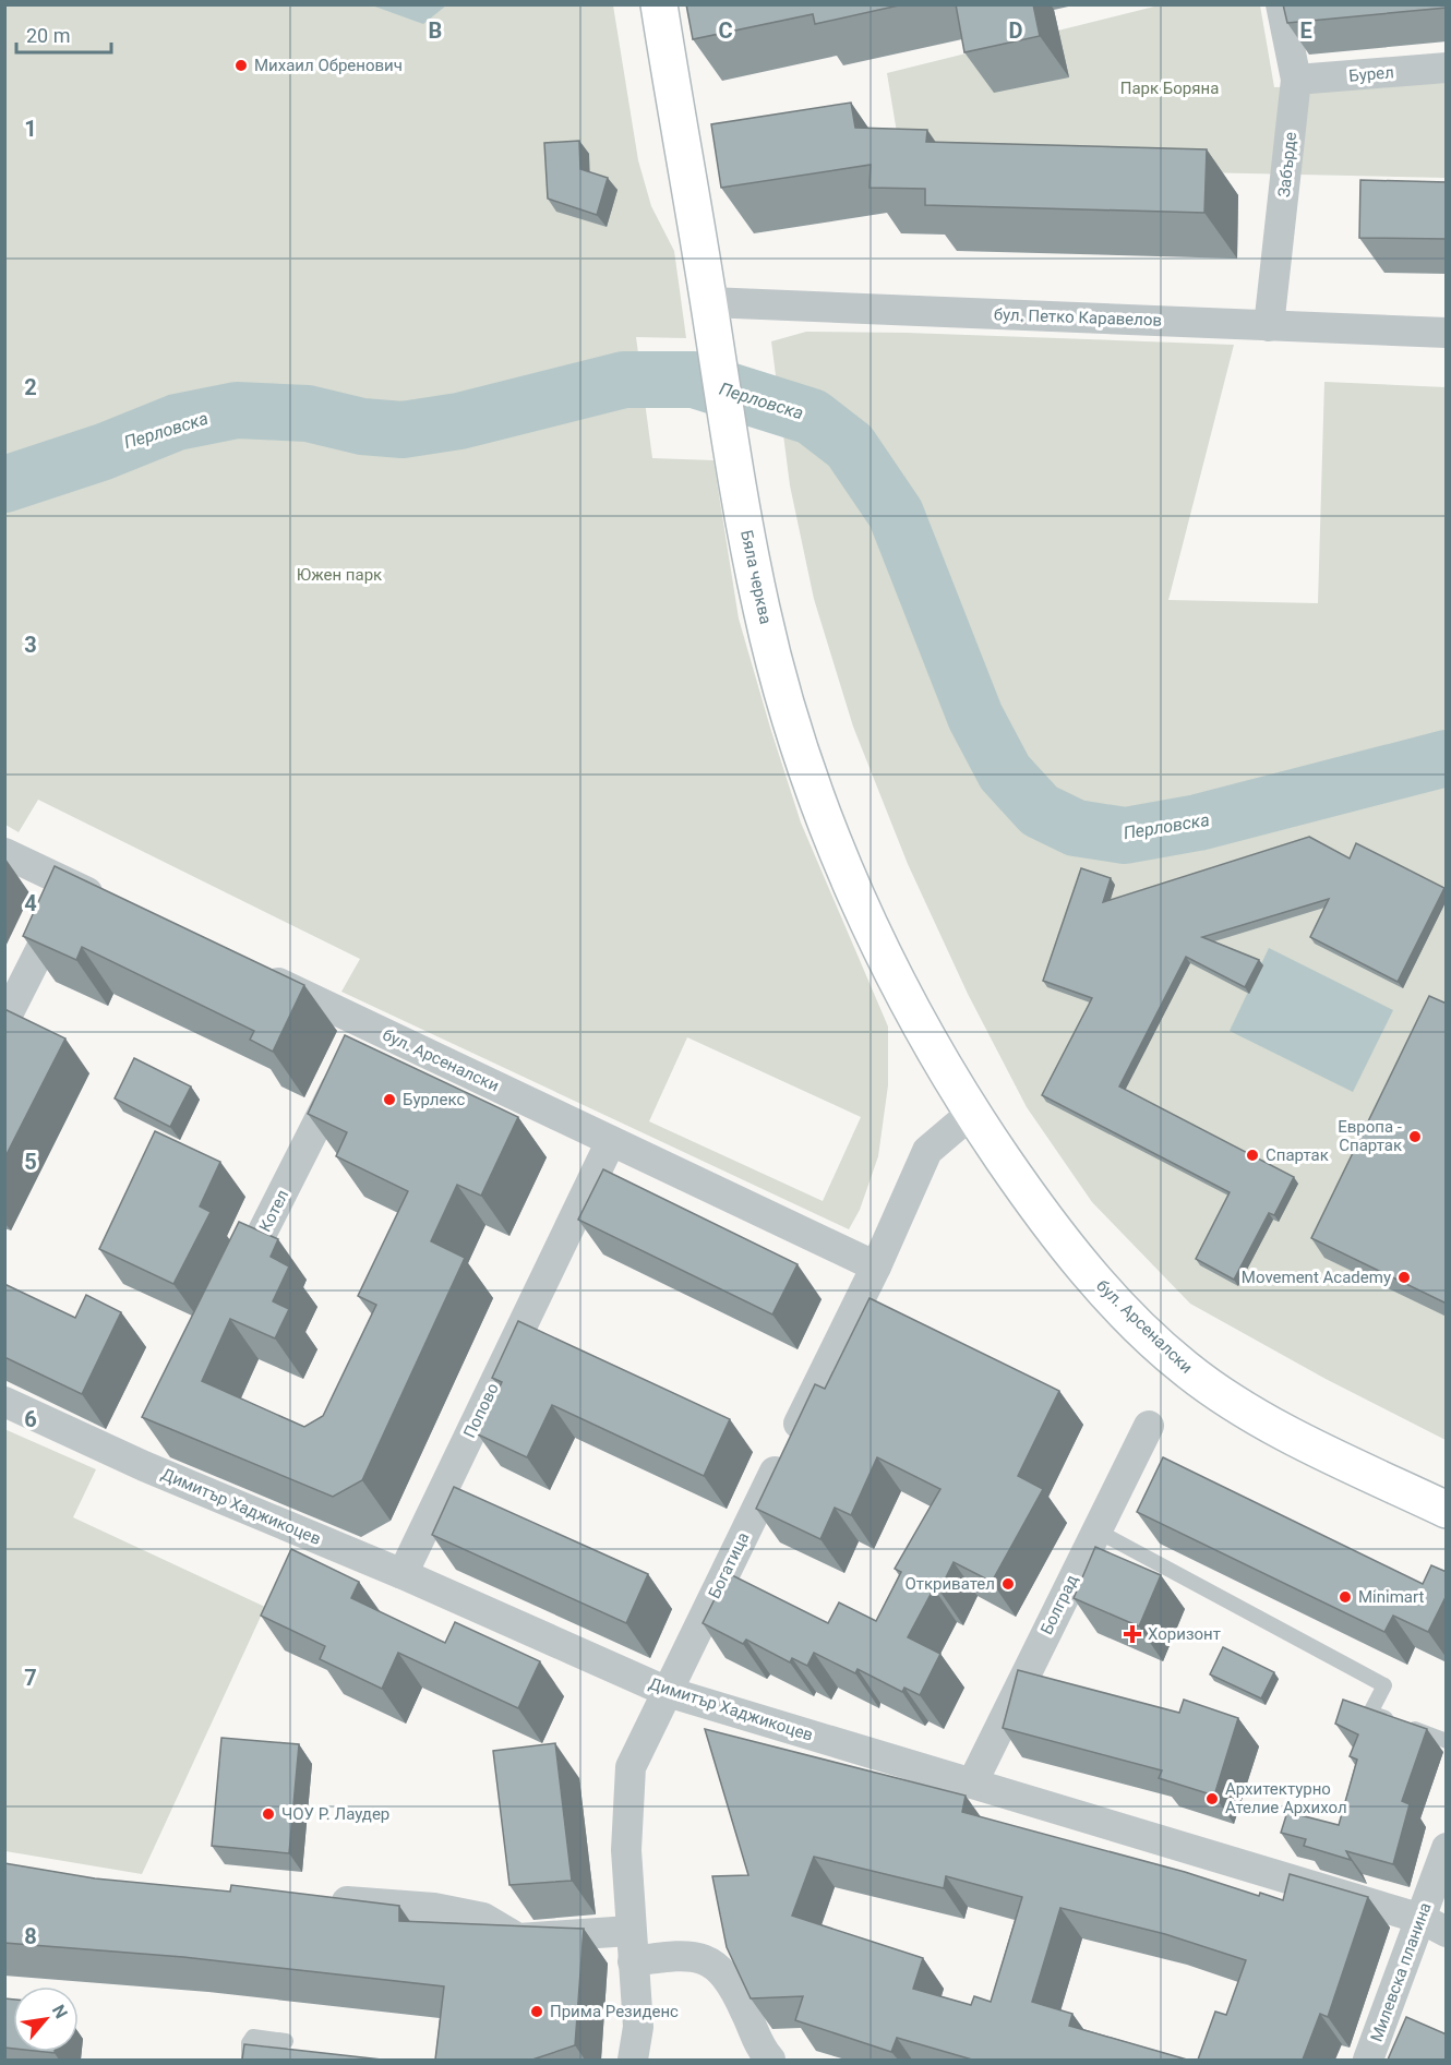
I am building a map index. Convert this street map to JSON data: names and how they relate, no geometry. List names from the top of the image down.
{
  "streets": {
    "street": [
      "Бурел",
      "Забърде",
      "бул. Петко Каравелов",
      "Бяла черква",
      "бул. Арсеналски",
      "Котел",
      "Попово",
      "Димитър Хаджикоцев",
      "Богатица",
      "Болград",
      "Милевска планина"
    ]
  },
  "crossings": [
    ["Бурел", "Забърде"],
    ["Забърде", "бул. Петко Каравелов"],
    ["бул. Петко Каравелов", "Бяла черква"],
    ["Бяла черква", "бул. Арсеналски"],
    ["Бяла черква", "Богатица"],
    ["бул. Арсеналски", "Котел"],
    ["бул. Арсеналски", "Попово"],
    ["бул. Арсеналски", "Богатица"],
    ["Попово", "Димитър Хаджикоцев"],
    ["Димитър Хаджикоцев", "Богатица"],
    ["Димитър Хаджикоцев", "Болград"],
    ["Димитър Хаджикоцев", "Милевска планина"]
  ],
  "water": ["Перловска"],
  "parks": ["Парк Боряна", "Южен парк"],
  "places": {
    "other": [
      "Михаил Обренович",
      "Бурлекс",
      "Европа - Спартак",
      "Спартак",
      "Movement Academy",
      "Откривател",
      "Minimart",
      "Архитектурно Ателие Архихол",
      "ЧОУ Р. Лаудер",
      "Прима Резиденс"
    ],
    "health": ["Хоризонт"]
  },
  "scale_bar": "20 m",
  "north": "top right",
  "grid": {
    "columns": [
      "B",
      "C",
      "D",
      "E"
    ],
    "rows": [
      "1",
      "2",
      "3",
      "4",
      "5",
      "6",
      "7",
      "8"
    ]
  }
}
